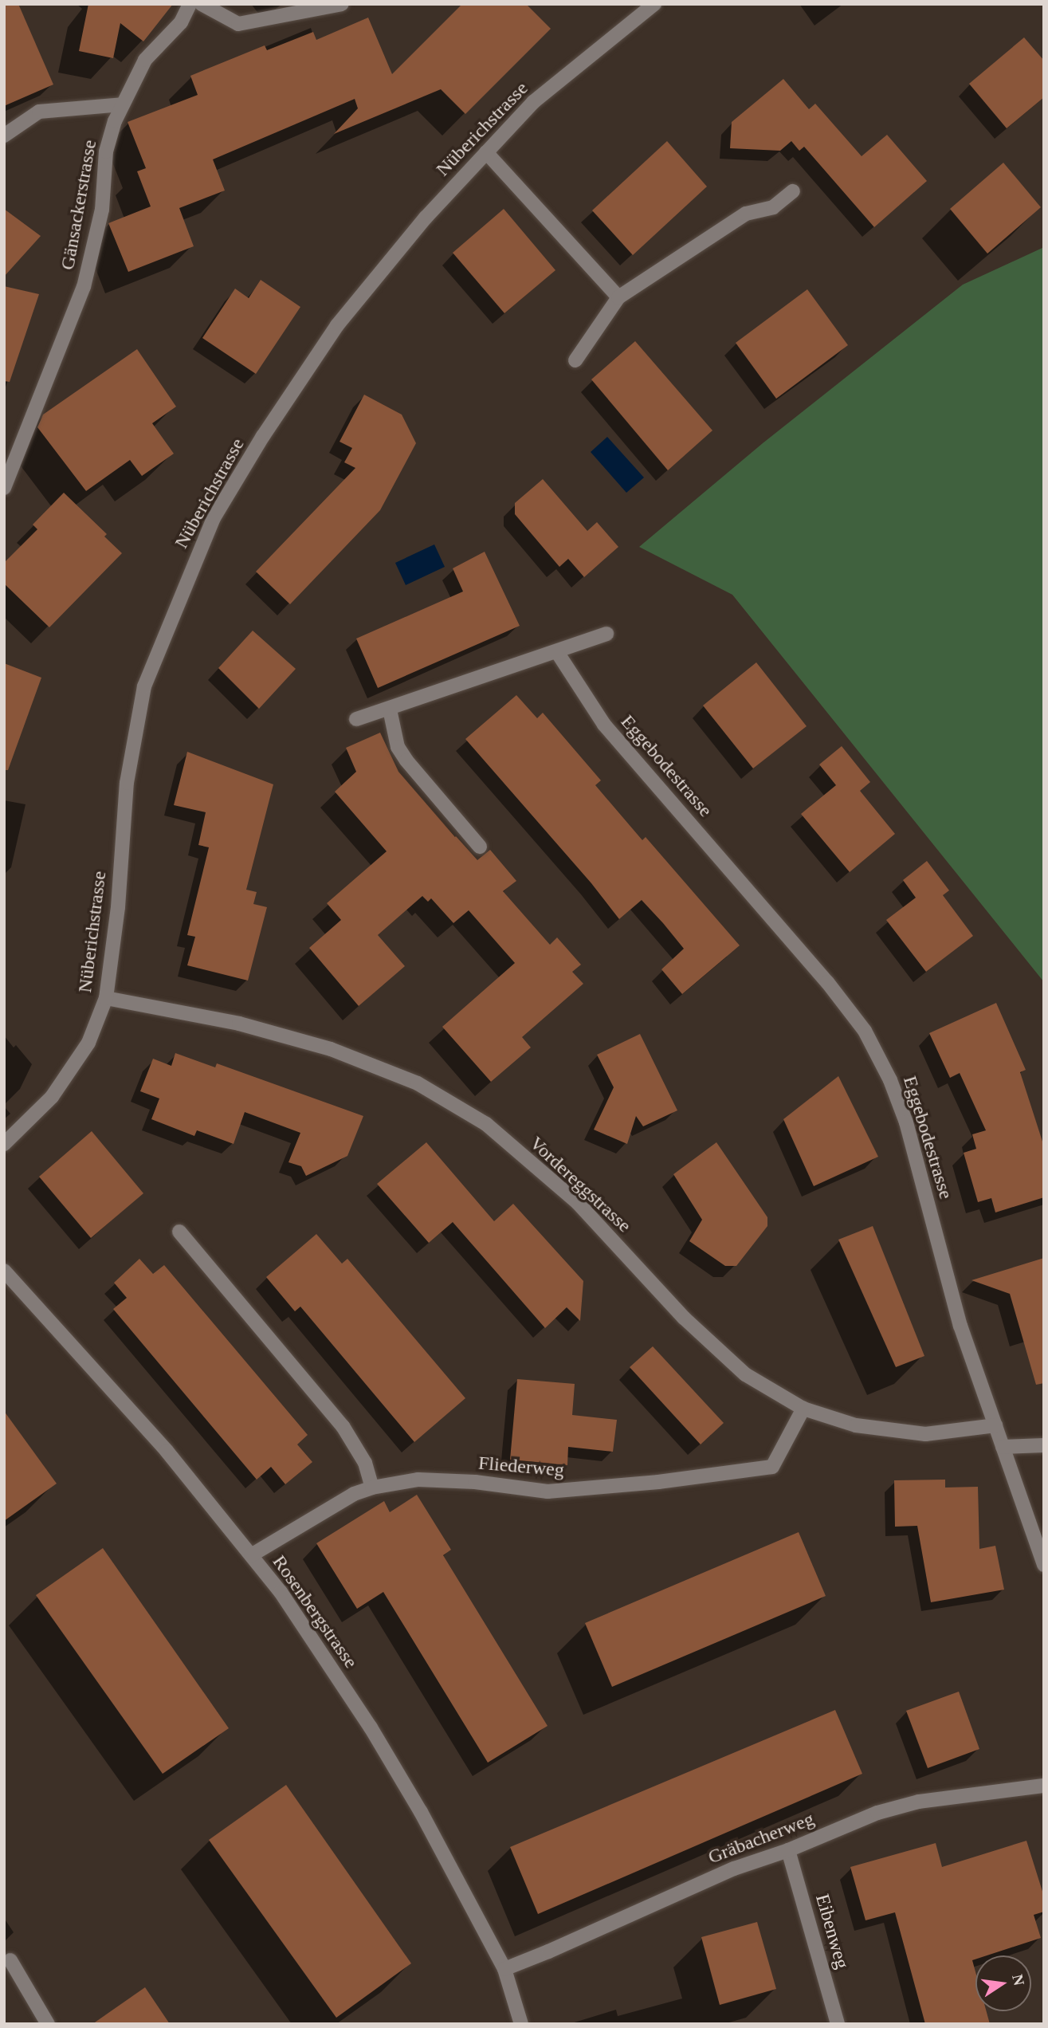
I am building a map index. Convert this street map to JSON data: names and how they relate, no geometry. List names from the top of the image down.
{
  "streets": {
    "street": [
      "Nüberichstrasse",
      "Gänsackerstrasse",
      "Eggebodestrasse",
      "Vordereggstrasse",
      "Fliederweg",
      "Rosenbergstrasse",
      "Gräbacherweg",
      "Eibenweg"
    ]
  },
  "crossings": [
    ["Nüberichstrasse", "Vordereggstrasse"],
    ["Eggebodestrasse", "Vordereggstrasse"],
    ["Vordereggstrasse", "Fliederweg"],
    ["Fliederweg", "Rosenbergstrasse"],
    ["Rosenbergstrasse", "Gräbacherweg"],
    ["Gräbacherweg", "Eibenweg"]
  ],
  "north": "right"
}
